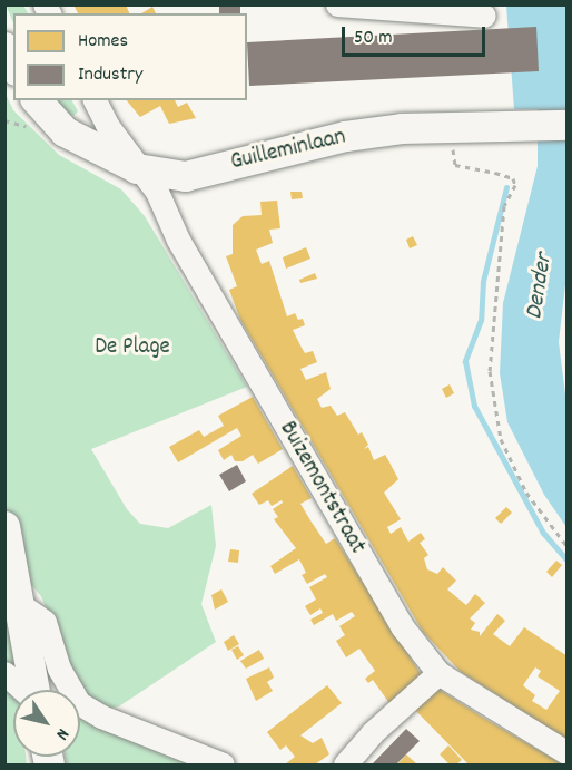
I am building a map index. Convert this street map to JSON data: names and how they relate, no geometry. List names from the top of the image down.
{
  "streets": {
    "main road": ["Guilleminlaan"],
    "street": ["Buizemontstraat"]
  },
  "crossings": [
    ["Guilleminlaan", "Buizemontstraat"]
  ],
  "water": ["Dender"],
  "parks": ["De Plage"],
  "legend": ["Homes", "Industry"],
  "scale_bar": "50 m",
  "north": "bottom right"
}
